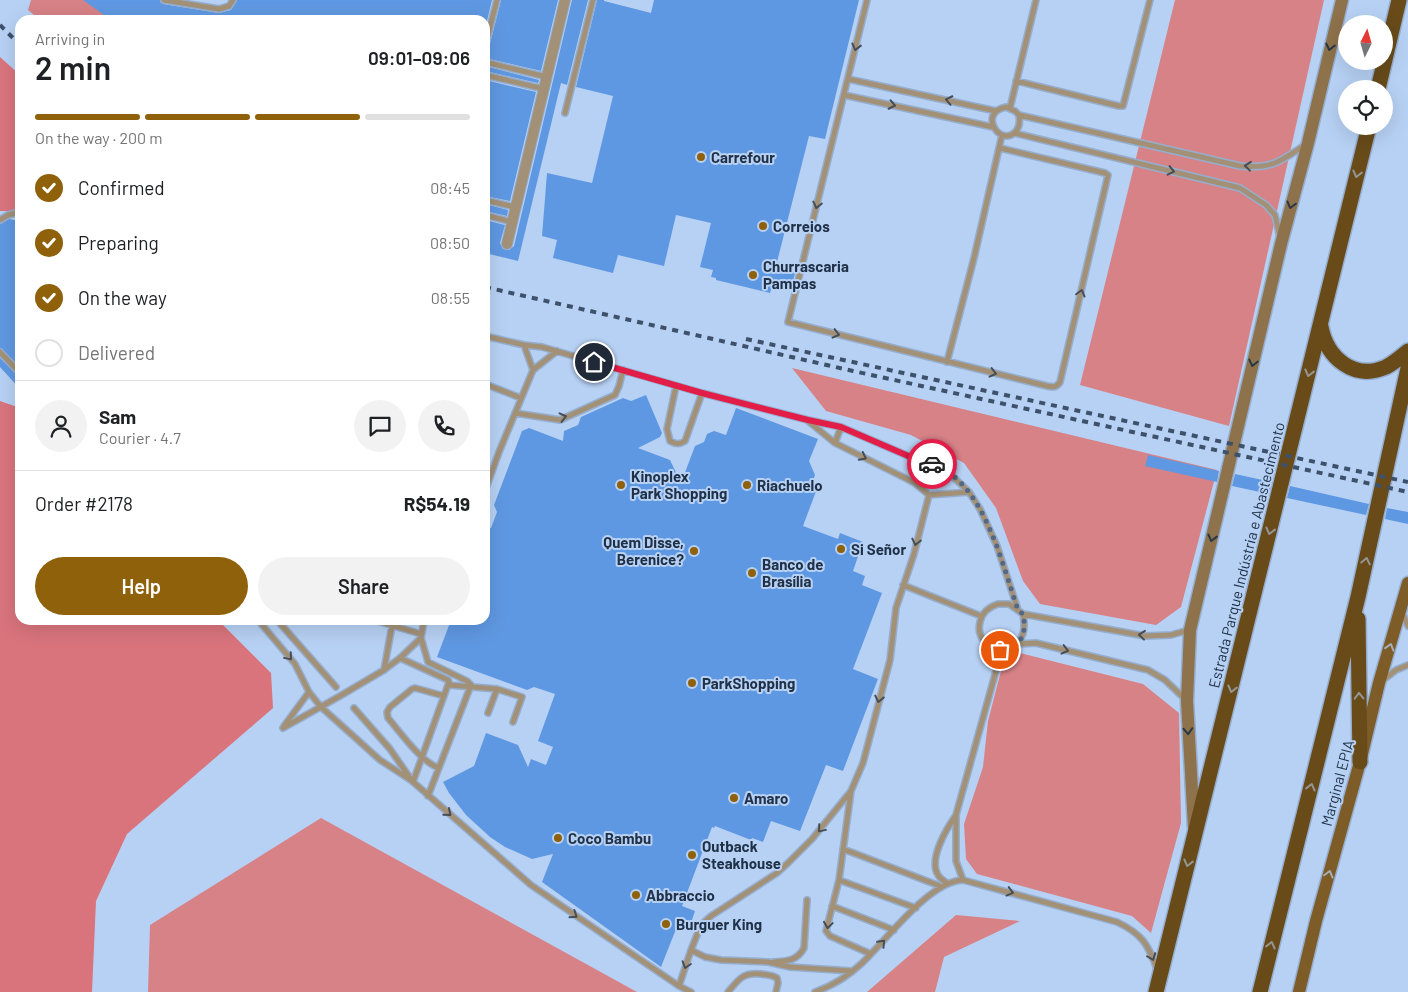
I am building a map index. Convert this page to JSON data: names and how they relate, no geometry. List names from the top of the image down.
{
  "streets": {
    "highway": ["Estrada Parque Indústria e Abastecimento"],
    "main road": ["Marginal EPIA"]
  },
  "one_way": ["Marginal EPIA"],
  "places": [
    "Carrefour",
    "Correios",
    "Churrascaria Pampas",
    "Kinoplex Park Shopping",
    "Riachuelo",
    "Si Señor",
    "Quem Disse, Berenice?",
    "Banco de Brasília",
    "ParkShopping",
    "Amaro",
    "Coco Bambu",
    "Outback Steakhouse",
    "Abbraccio",
    "Burguer King"
  ],
  "north": "top",
  "page": {
    "heading": ["2 min", "Arriving in", "09:01–09:06"],
    "panel": [
      "Sam",
      "Courier · 4.7",
      "Order #2178",
      "R$54.19"
    ],
    "bar": "On the way · 200 m",
    "list": [
      ["Confirmed", "08:45"],
      ["Preparing", "08:50"],
      ["On the way", "08:55"],
      "Delivered"
    ],
    "buttons": ["Help", "Share"]
  }
}
